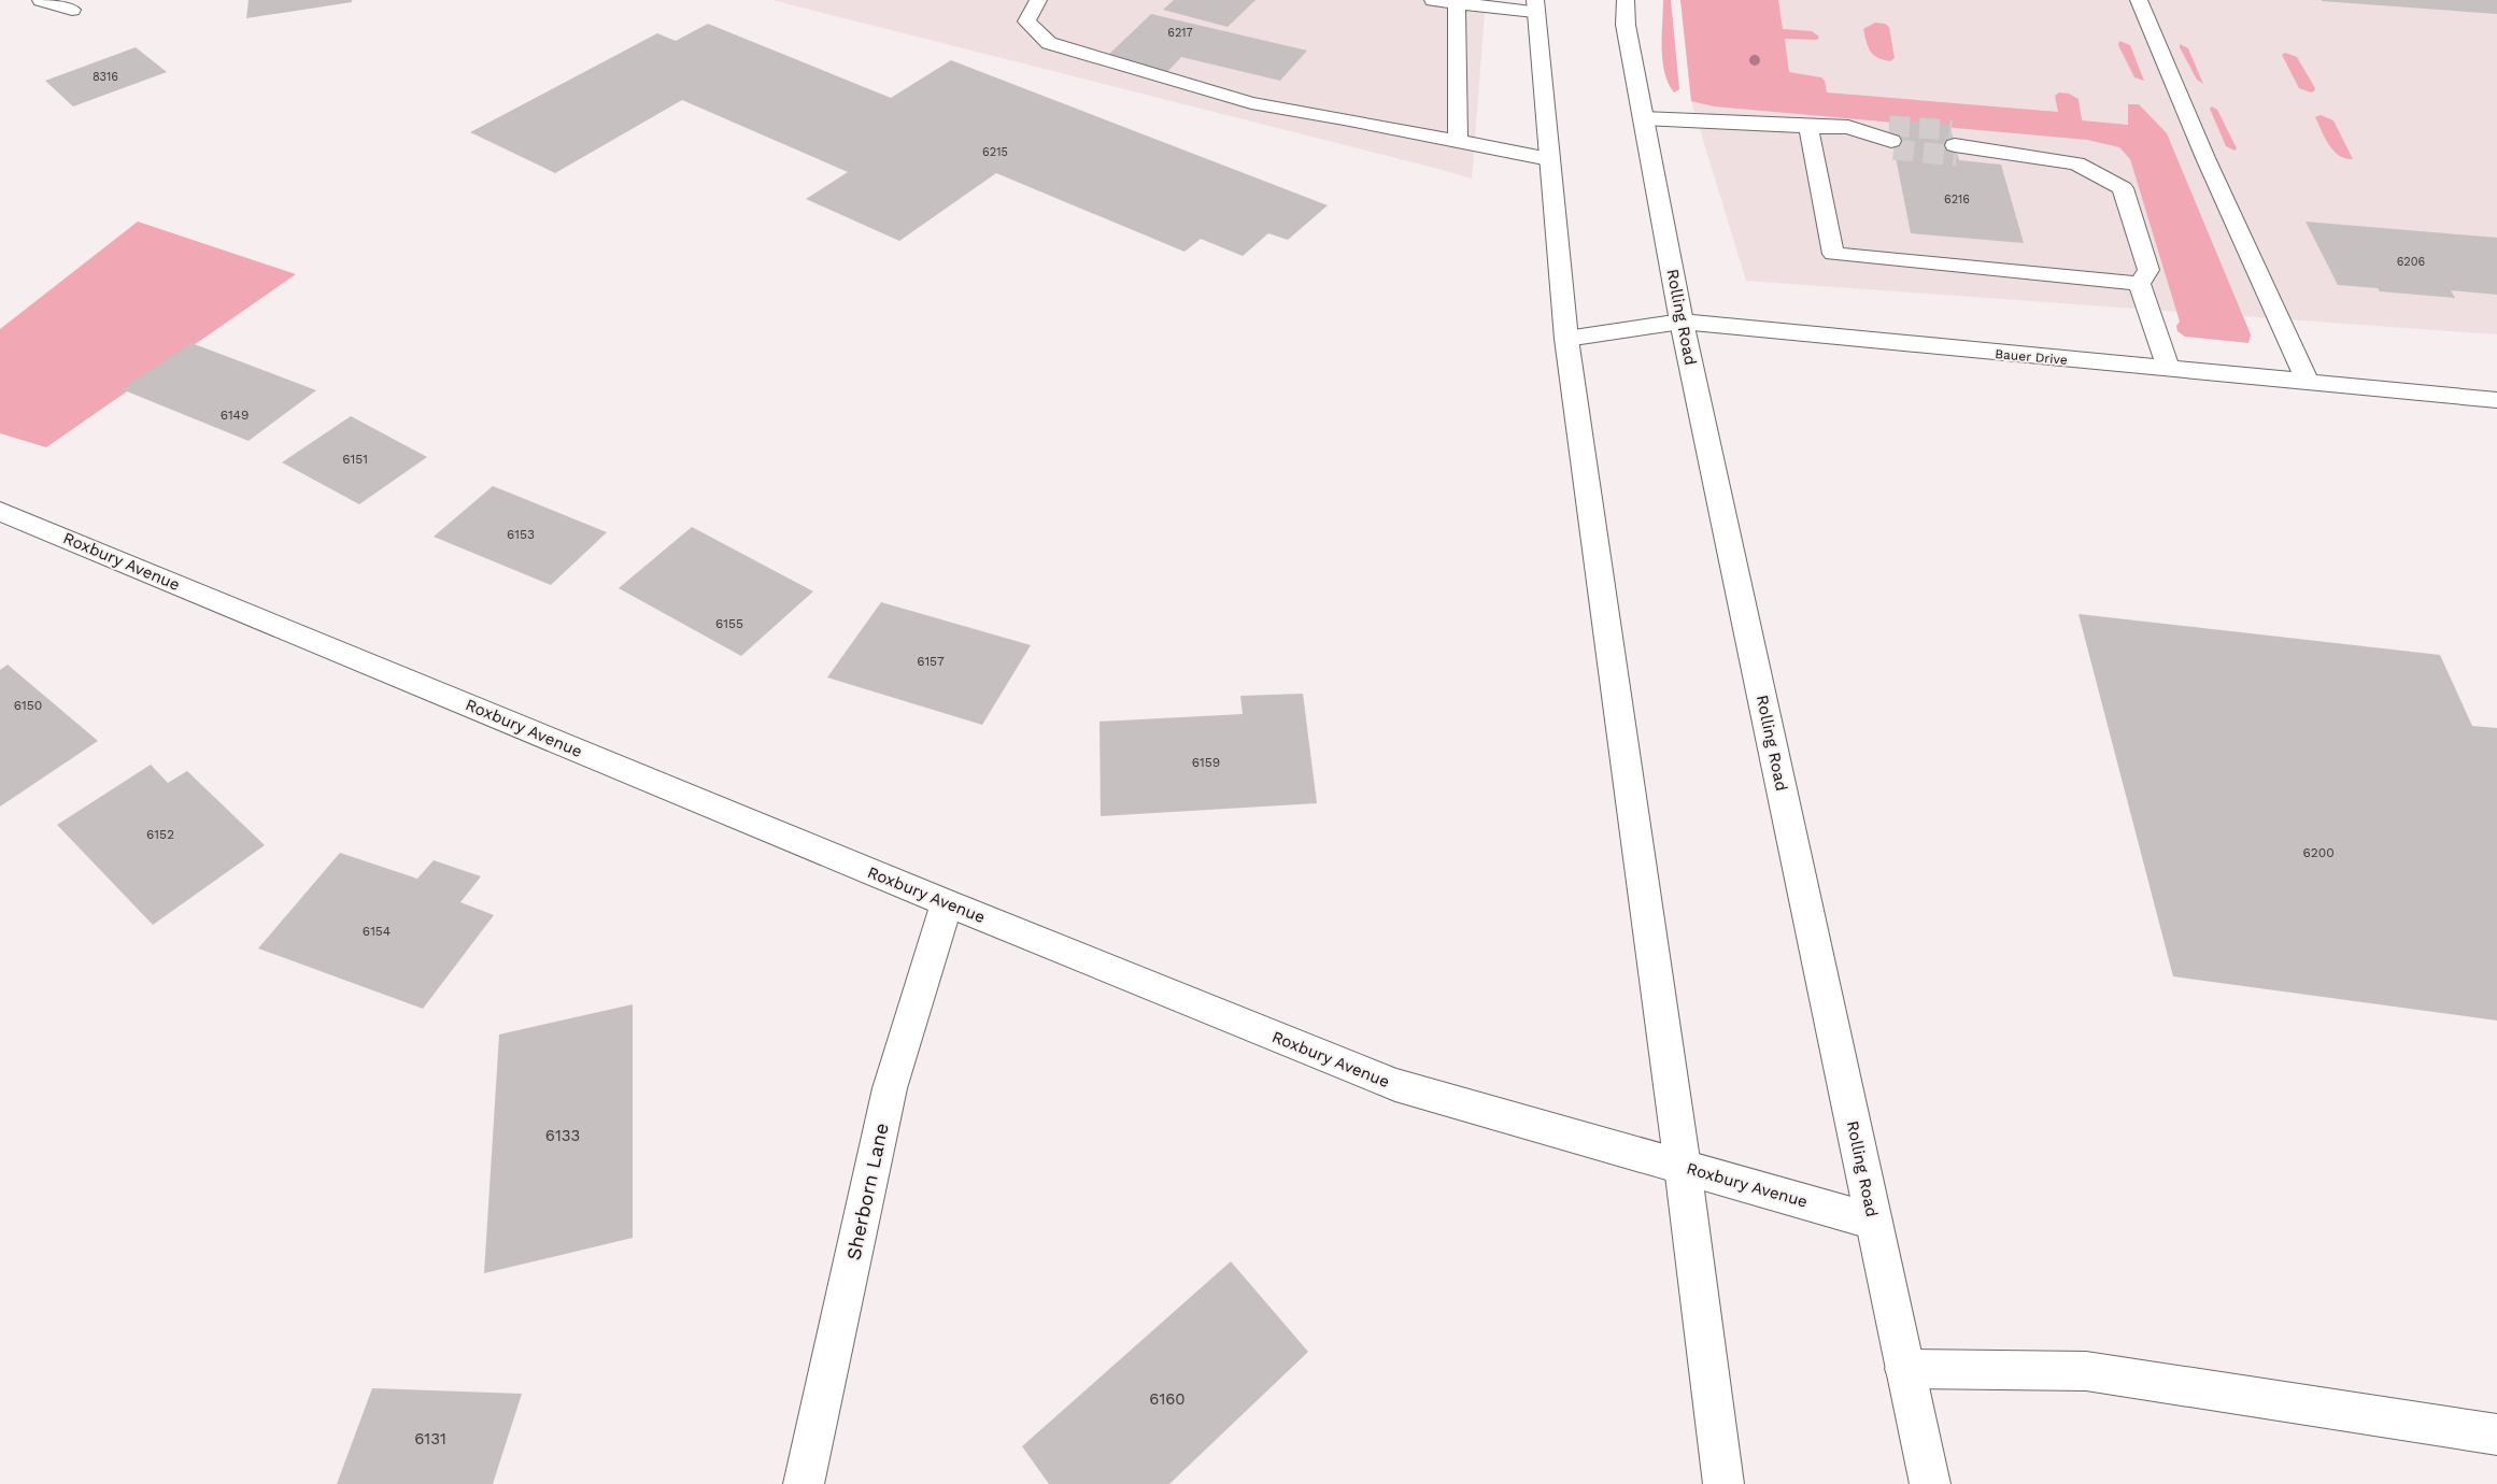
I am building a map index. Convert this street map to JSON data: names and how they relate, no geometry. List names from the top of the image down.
{
  "streets": {
    "main road": [
      "Rolling Road",
      "Bauer Drive",
      "Roxbury Avenue",
      "Sherborn Lane"
    ]
  },
  "crossings": [
    ["Rolling Road", "Bauer Drive"],
    ["Rolling Road", "Roxbury Avenue"],
    ["Roxbury Avenue", "Sherborn Lane"]
  ],
  "house_numbers": [
    "6217",
    "8316",
    "6215",
    "6216",
    "6206",
    "6149",
    "6151",
    "6153",
    "6155",
    "6157",
    "6150",
    "6159",
    "6152",
    "6200",
    "6154",
    "6133",
    "6160",
    "6131"
  ]
}
